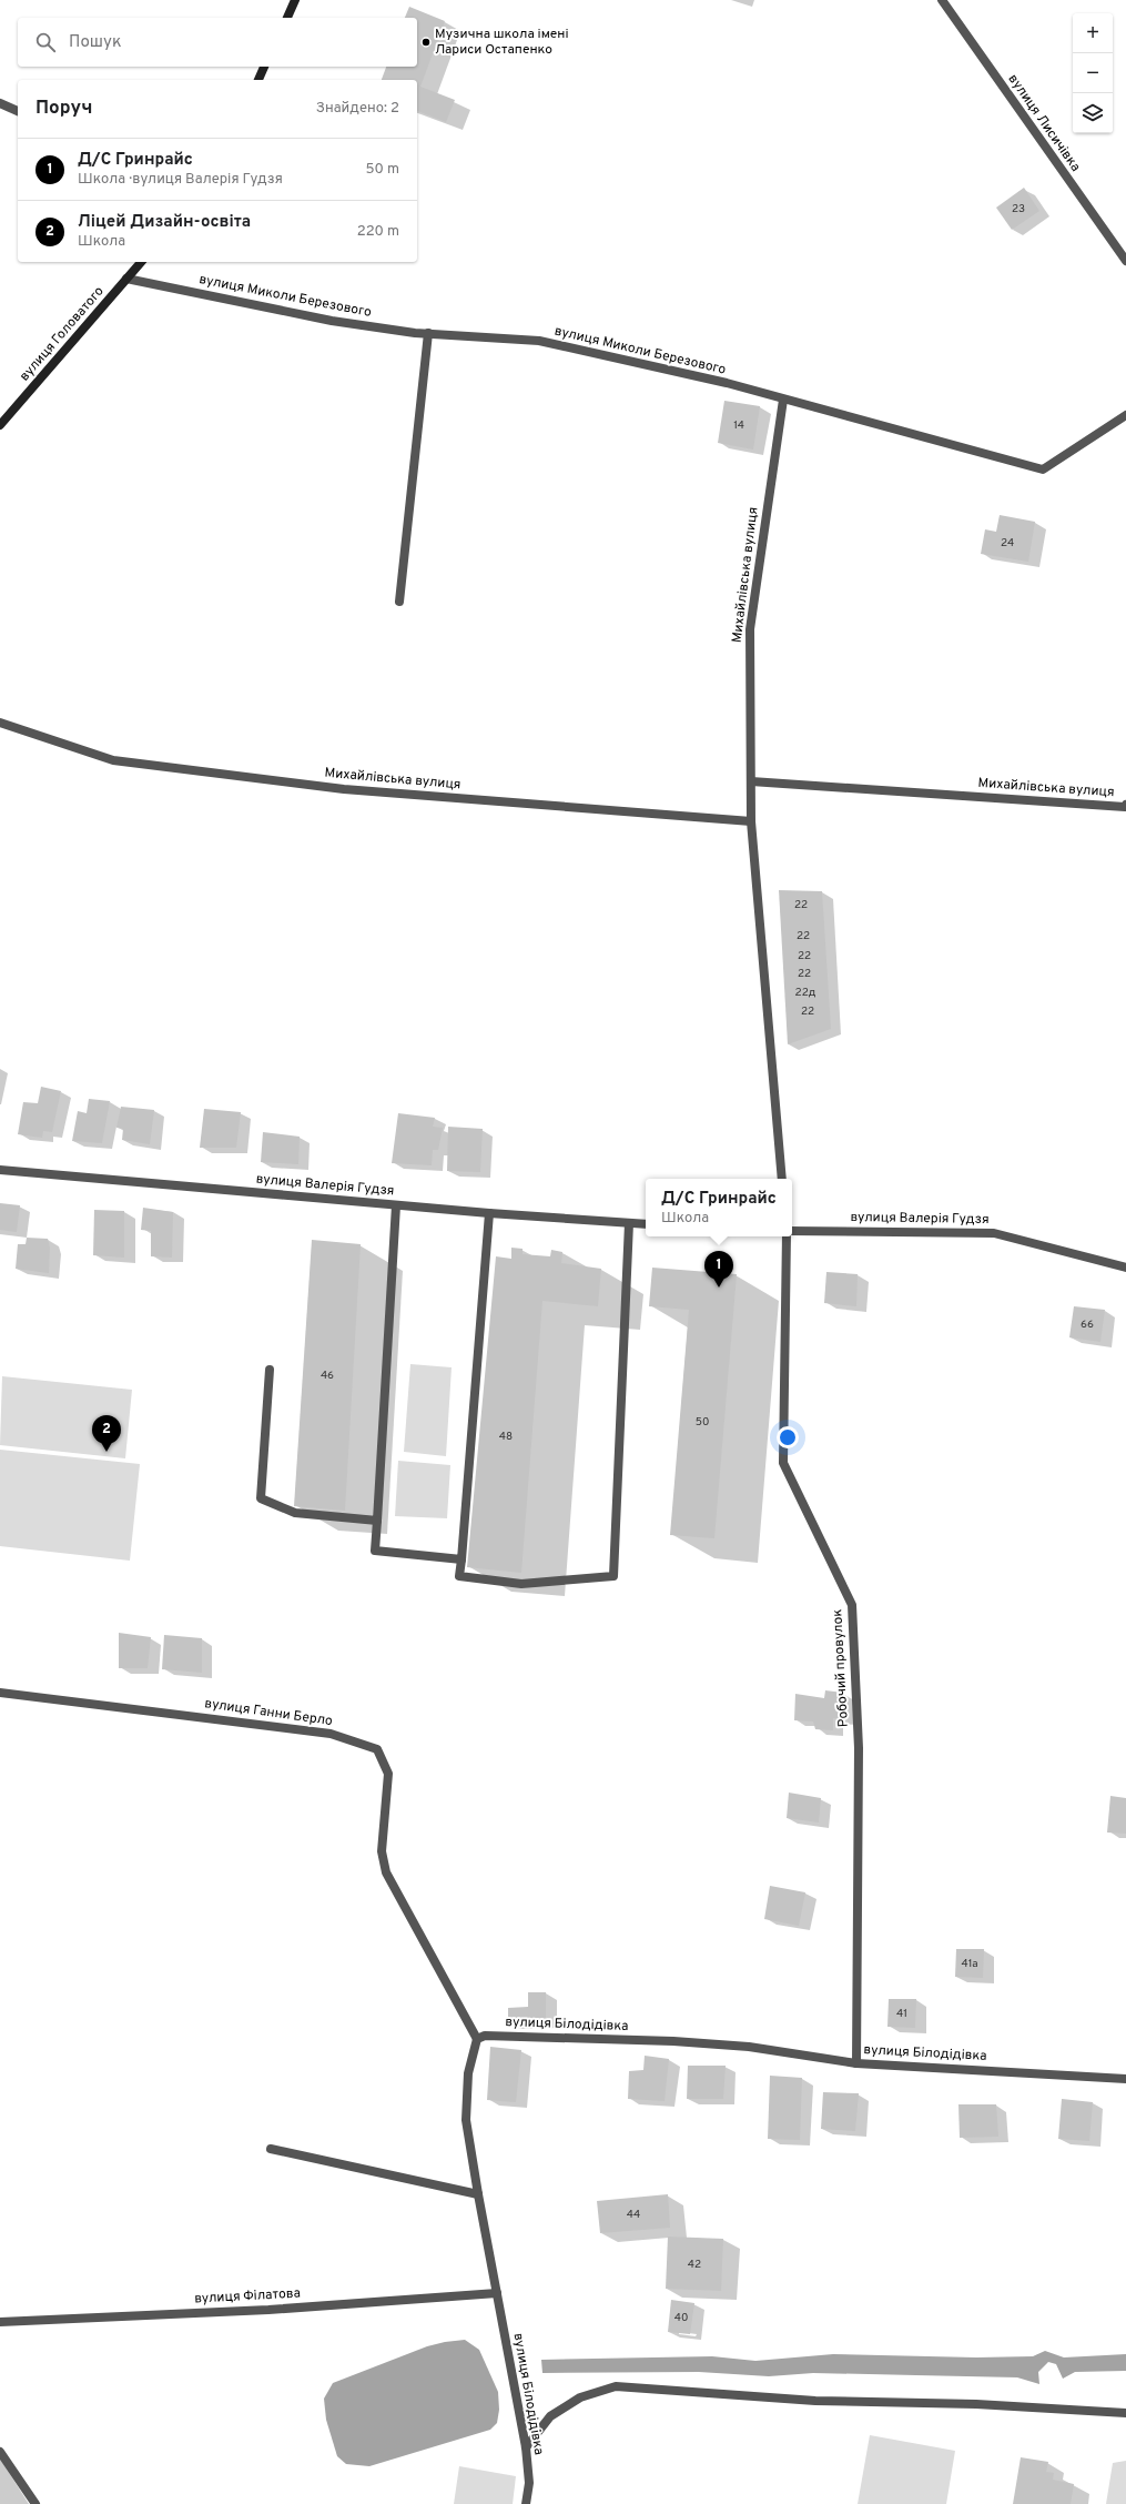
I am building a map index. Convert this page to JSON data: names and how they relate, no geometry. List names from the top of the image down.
{
  "streets": {
    "main road": ["вулиця Головатого"],
    "street": [
      "вулиця Лисичівка",
      "вулиця Миколи Березового",
      "Михайлівська вулиця",
      "вулиця Валерія Гудзя",
      "Робочий провулок",
      "вулиця Ганни Берло",
      "вулиця Білодідівка",
      "вулиця Філатова"
    ]
  },
  "crossings": [
    ["вулиця Миколи Березового", "вулиця Головатого"],
    ["вулиця Миколи Березового", "Михайлівська вулиця"],
    ["Робочий провулок", "вулиця Білодідівка"],
    ["вулиця Ганни Берло", "вулиця Білодідівка"],
    ["вулиця Білодідівка", "вулиця Філатова"]
  ],
  "places": ["Музична школа імені Лариси Остапенко"],
  "house_numbers": [
    "23",
    "14",
    "24",
    "22",
    "22",
    "22",
    "22",
    "22д",
    "22",
    "66",
    "46",
    "50",
    "48",
    "41а",
    "41",
    "44",
    "42",
    "40"
  ],
  "page": {
    "map_buttons": ["+", "−"],
    "search": "Пошук",
    "heading": ["Поруч", "Знайдено: 2"],
    "list": [
      {
        "mark": "1",
        "name": "Д/С Гринрайс",
        "note": "Школа · вулиця Валерія Гудзя",
        "value": "50 m"
      },
      {
        "mark": "2",
        "name": "Ліцей Дизайн-освіта",
        "note": "Школа",
        "value": "220 m"
      }
    ],
    "popup": ["Д/С Гринрайс", "Школа"],
    "pins": ["1", "2"]
  }
}
